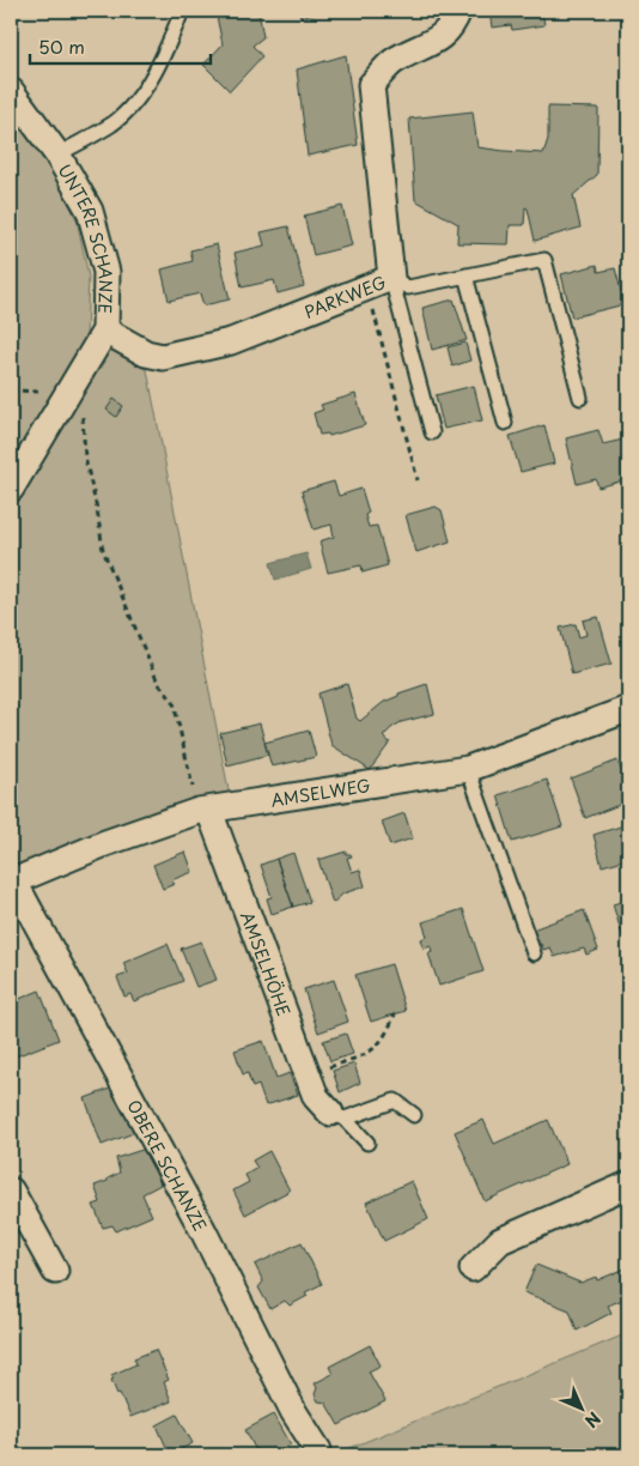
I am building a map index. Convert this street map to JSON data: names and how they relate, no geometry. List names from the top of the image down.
{
  "streets": {
    "street": [
      "UNTERE SCHANZE",
      "PARKWEG",
      "AMSELWEG",
      "AMSELHÖHE",
      "OBERE SCHANZE"
    ]
  },
  "crossings": [
    ["UNTERE SCHANZE", "PARKWEG"],
    ["AMSELWEG", "AMSELHÖHE"],
    ["AMSELWEG", "OBERE SCHANZE"]
  ],
  "scale_bar": "50 m",
  "north": "bottom right"
}
